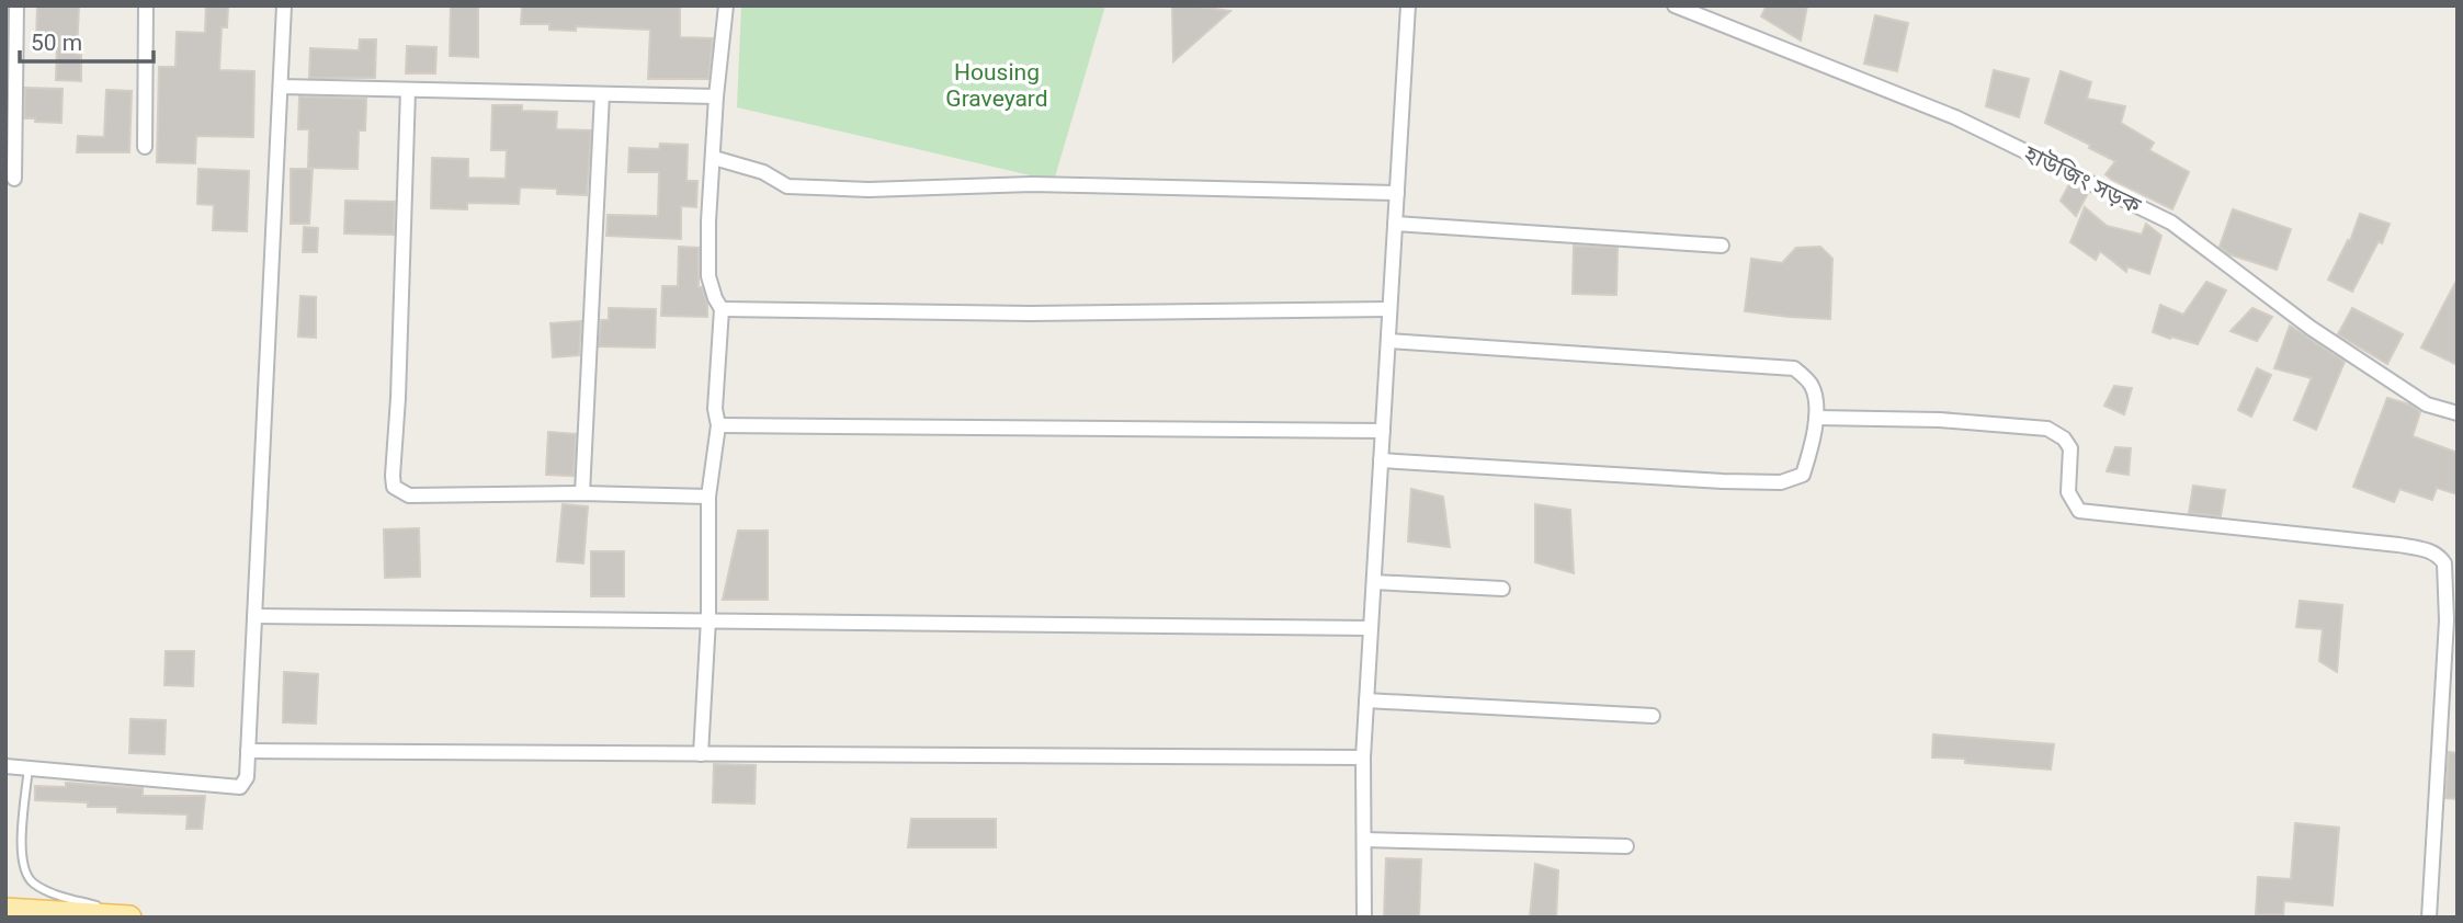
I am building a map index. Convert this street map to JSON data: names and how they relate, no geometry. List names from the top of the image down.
{
  "streets": {
    "street": ["হাউজিং সড়ক"]
  },
  "parks": ["Housing Graveyard"],
  "scale_bar": "50 m"
}
